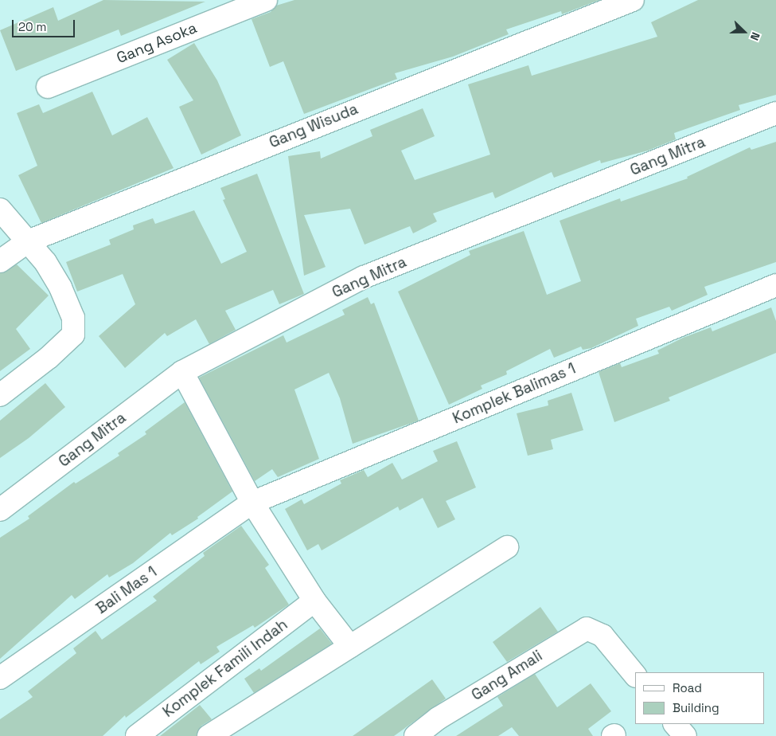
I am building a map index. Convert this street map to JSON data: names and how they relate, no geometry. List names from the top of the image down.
{
  "streets": {
    "street": [
      "Gang Asoka",
      "Gang Wisuda",
      "Gang Mitra",
      "Komplek Balimas 1",
      "Bali Mas 1",
      "Komplek Famili Indah",
      "Gang Amali"
    ]
  },
  "crossings": [
    ["Komplek Balimas 1", "Bali Mas 1"]
  ],
  "legend": ["Road", "Building"],
  "scale_bar": "20 m",
  "north": "right"
}
